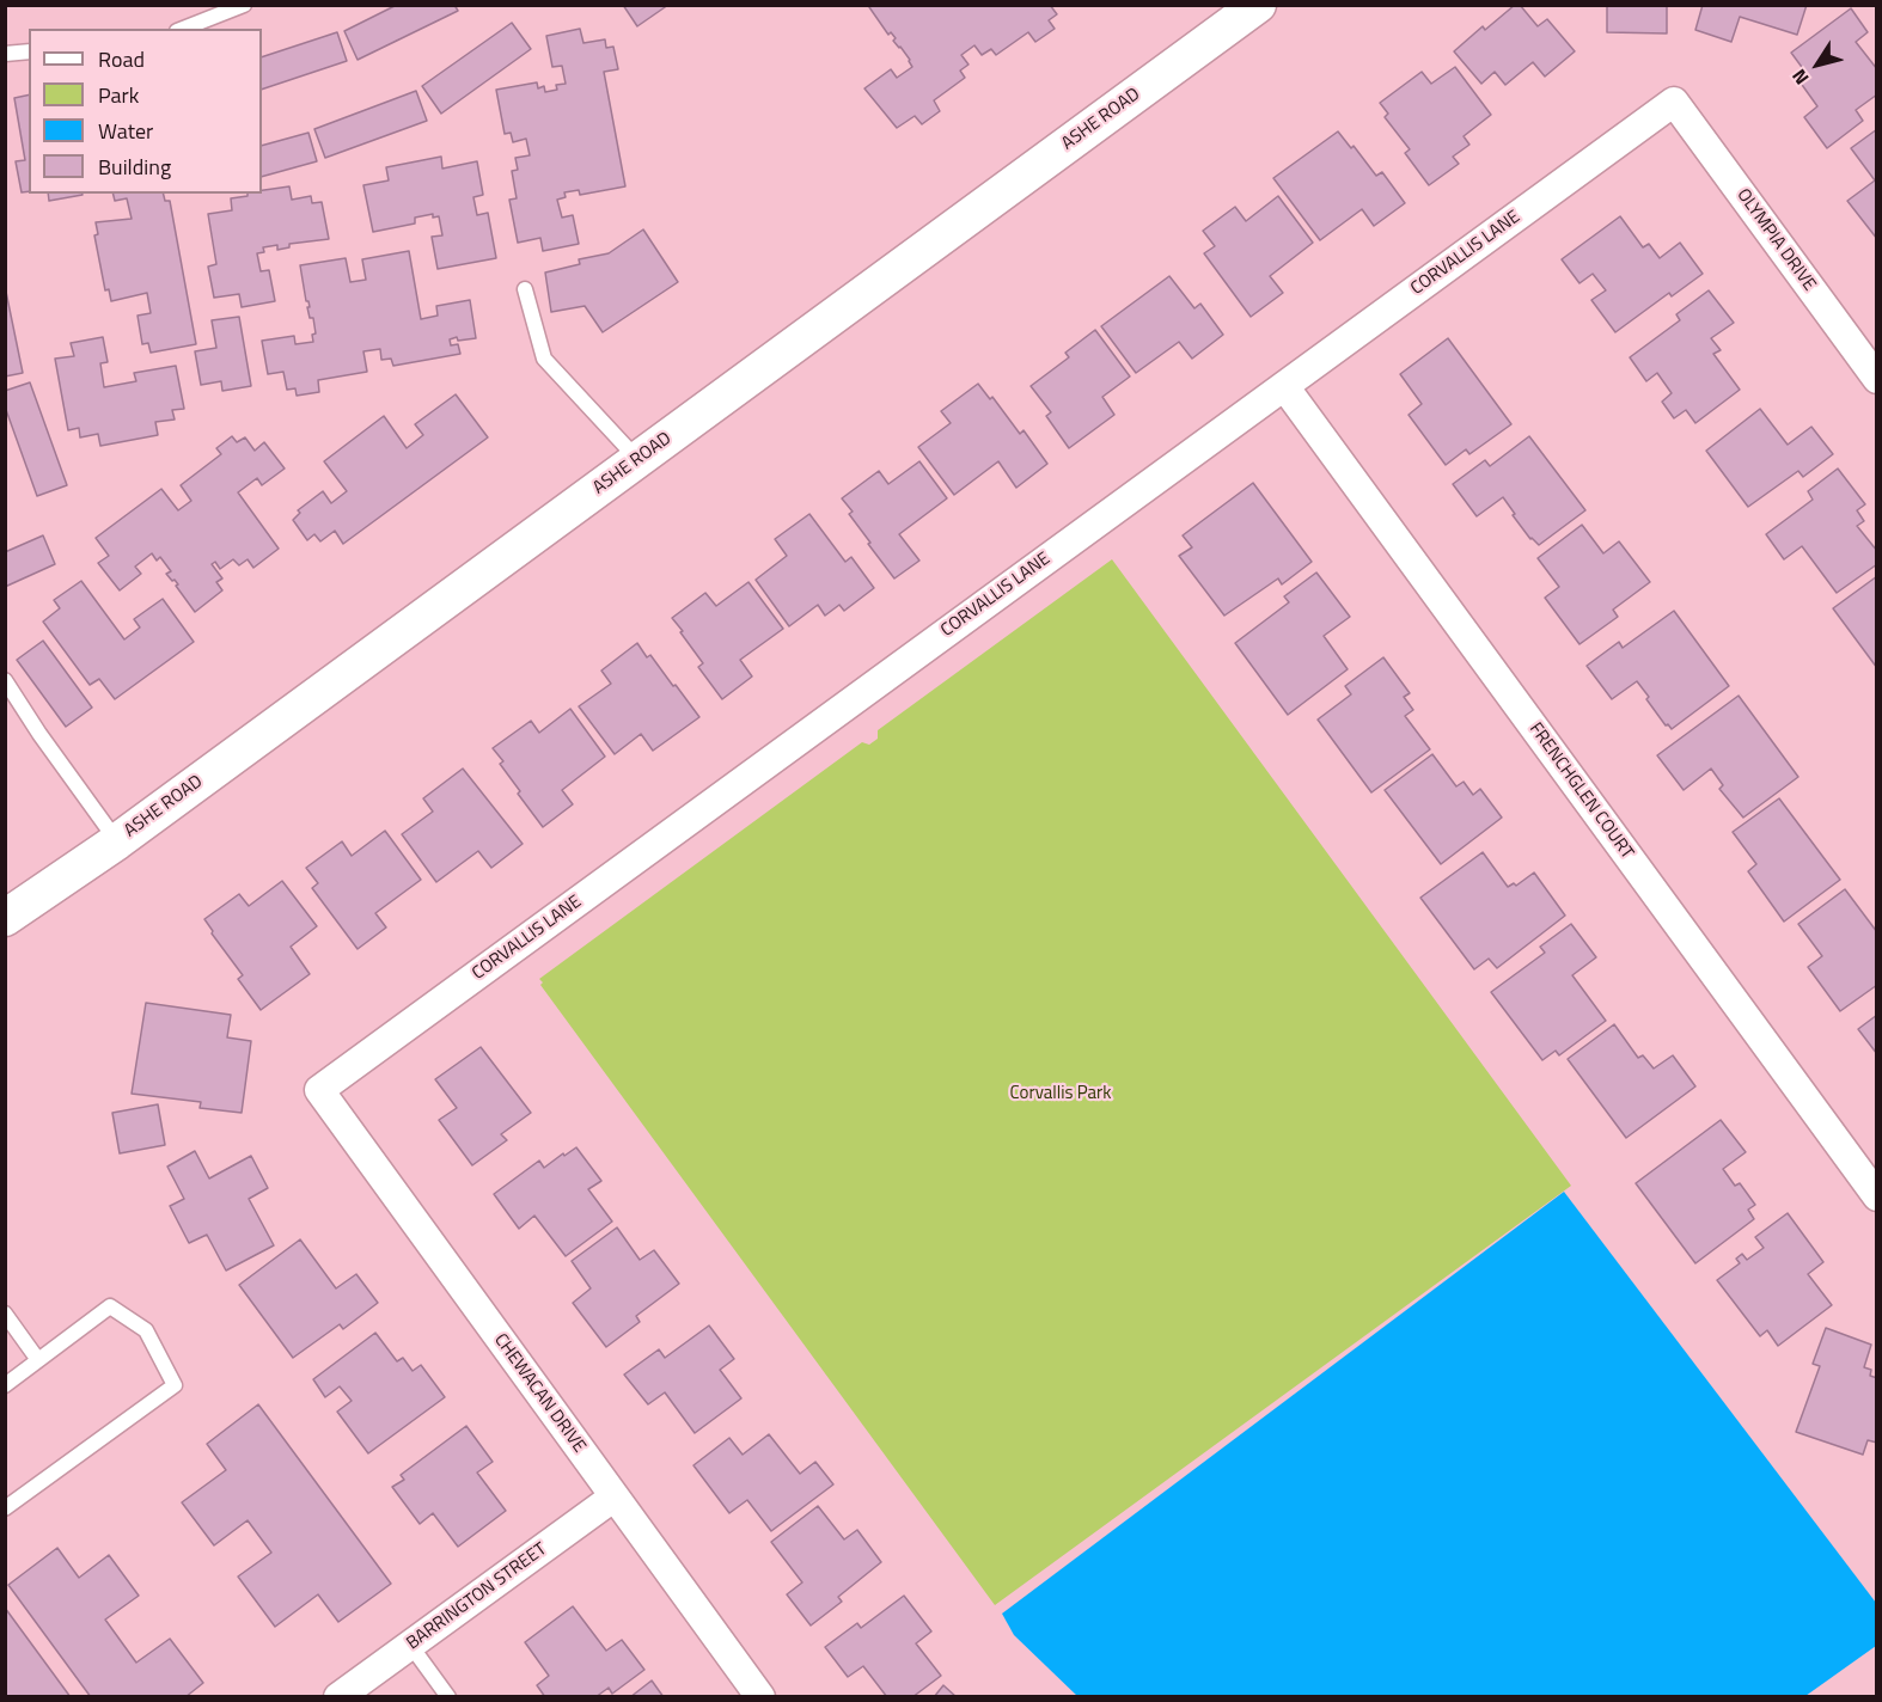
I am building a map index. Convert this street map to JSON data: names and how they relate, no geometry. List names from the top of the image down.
{
  "streets": {
    "street": [
      "ASHE ROAD",
      "OLYMPIA DRIVE",
      "CORVALLIS LANE",
      "FRENCHGLEN COURT",
      "CHEWACAN DRIVE",
      "BARRINGTON STREET"
    ]
  },
  "crossings": [
    ["OLYMPIA DRIVE", "CORVALLIS LANE"],
    ["CORVALLIS LANE", "FRENCHGLEN COURT"],
    ["CORVALLIS LANE", "CHEWACAN DRIVE"],
    ["CHEWACAN DRIVE", "BARRINGTON STREET"]
  ],
  "parks": ["Corvallis Park"],
  "legend": [
    "Road",
    "Park",
    "Water",
    "Building"
  ],
  "north": "bottom left"
}
